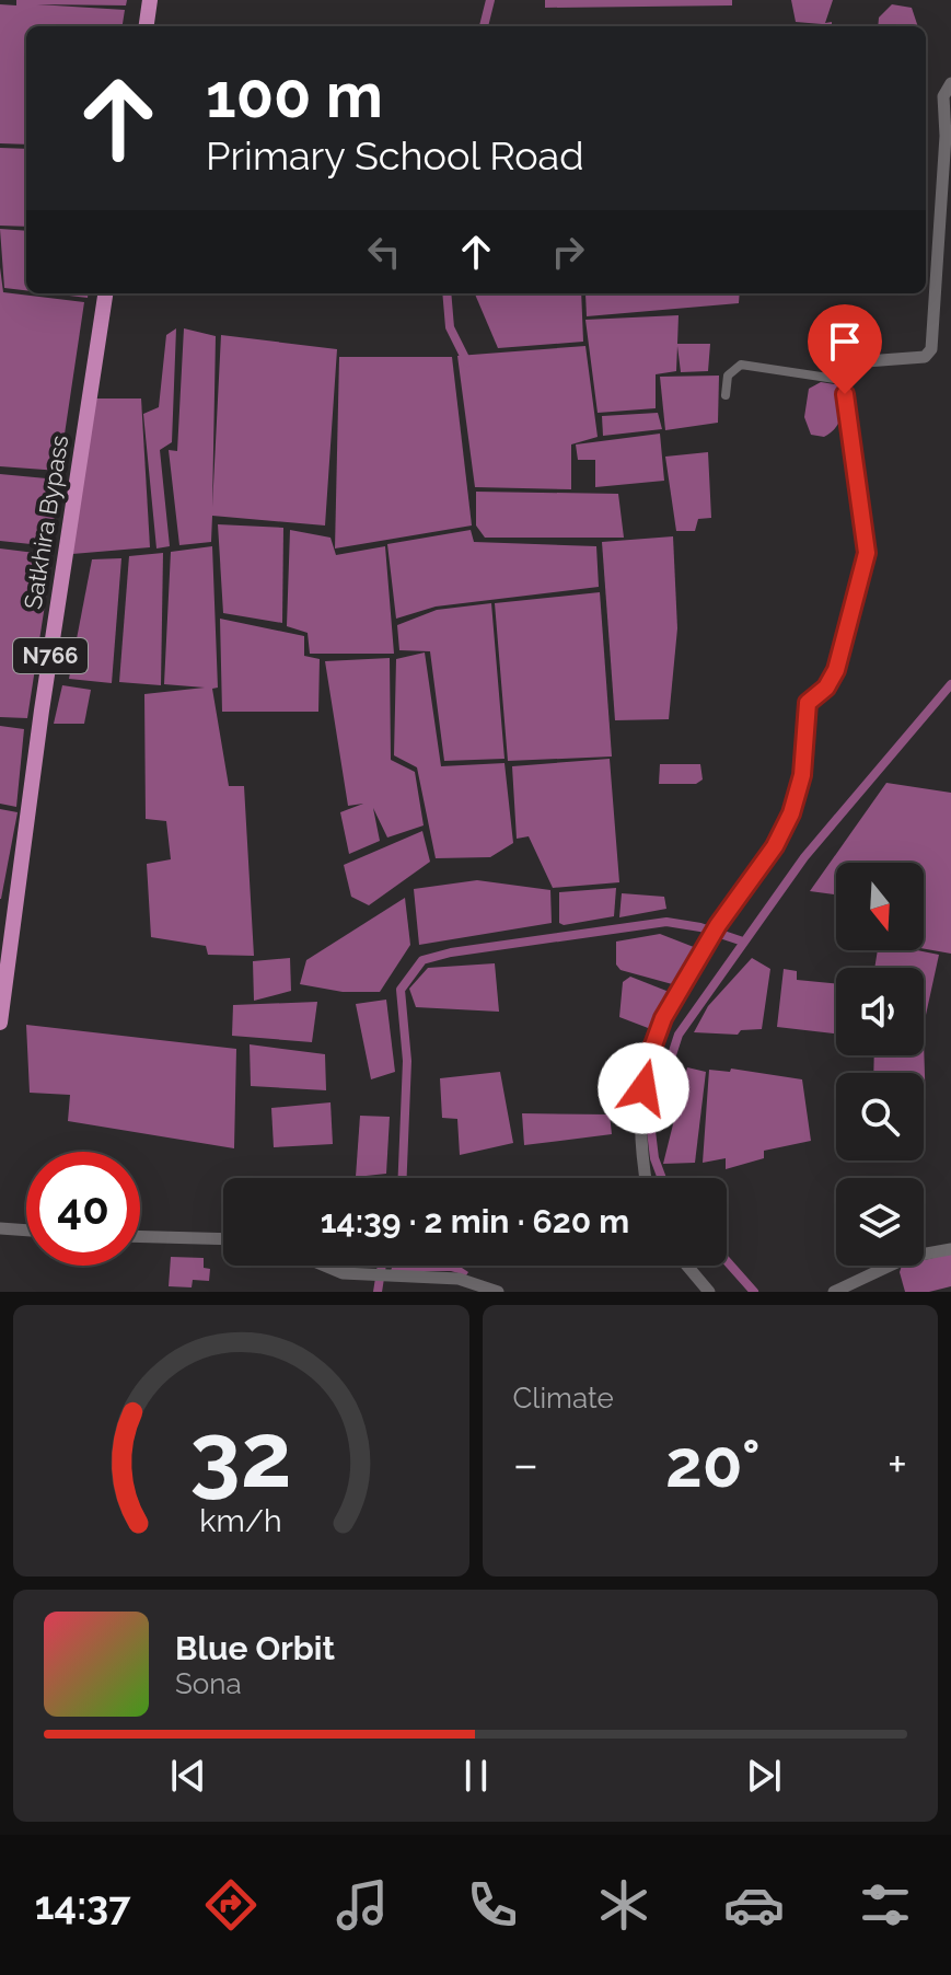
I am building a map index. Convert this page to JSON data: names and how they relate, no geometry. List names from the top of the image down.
{
  "streets": {
    "highway": ["Satkhira Bypass", "N766"]
  },
  "north": "bottom",
  "page": {
    "turn": ["100 m", "Primary School Road"],
    "limit": "40",
    "trip": "14:39 · 2 min · 620 m",
    "tile": "Climate",
    "heat": ["−", "20°", "+"],
    "song": ["Blue Orbit", "Sona"],
    "tabs": "14:37",
    "gauge": ["32", "km/h"]
  }
}
